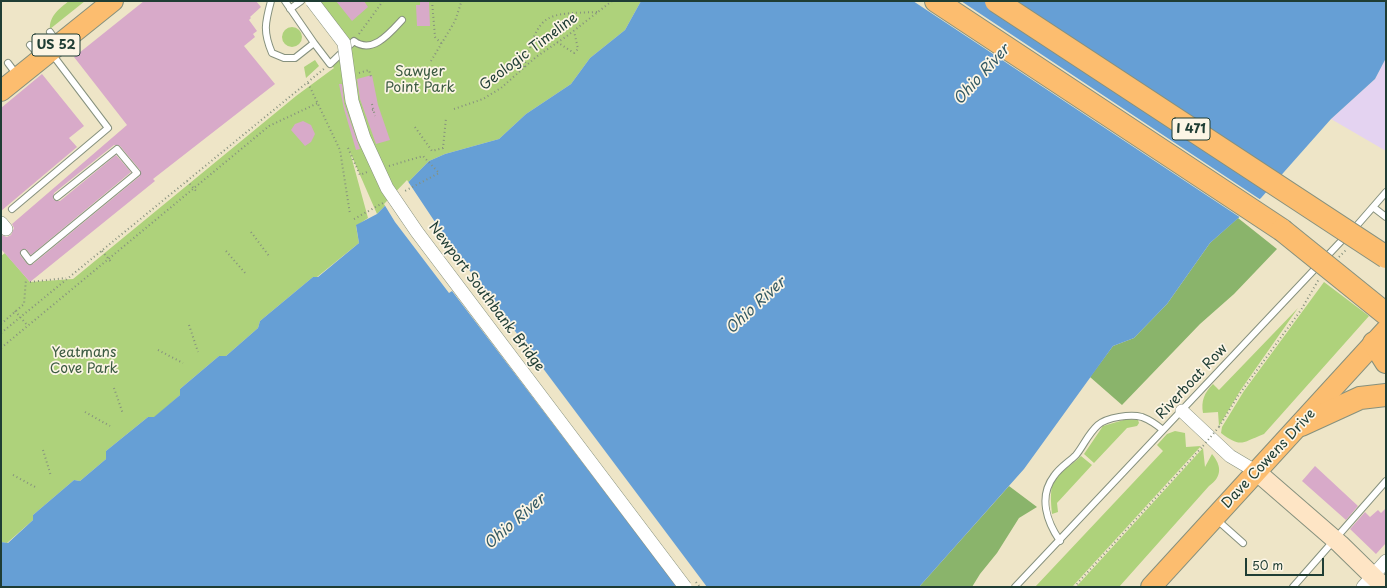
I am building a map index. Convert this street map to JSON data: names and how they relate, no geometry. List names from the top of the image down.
{
  "streets": {
    "highway": ["I 471"],
    "main road": ["US 52", "Dave Cowens Drive"],
    "street": ["Newport Southbank Bridge"],
    "lane": ["Riverboat Row"],
    "path": ["Geologic Timeline"]
  },
  "water": ["Ohio River"],
  "parks": ["Sawyer Point Park", "Yeatmans Cove Park"],
  "scale_bar": "50 m"
}
